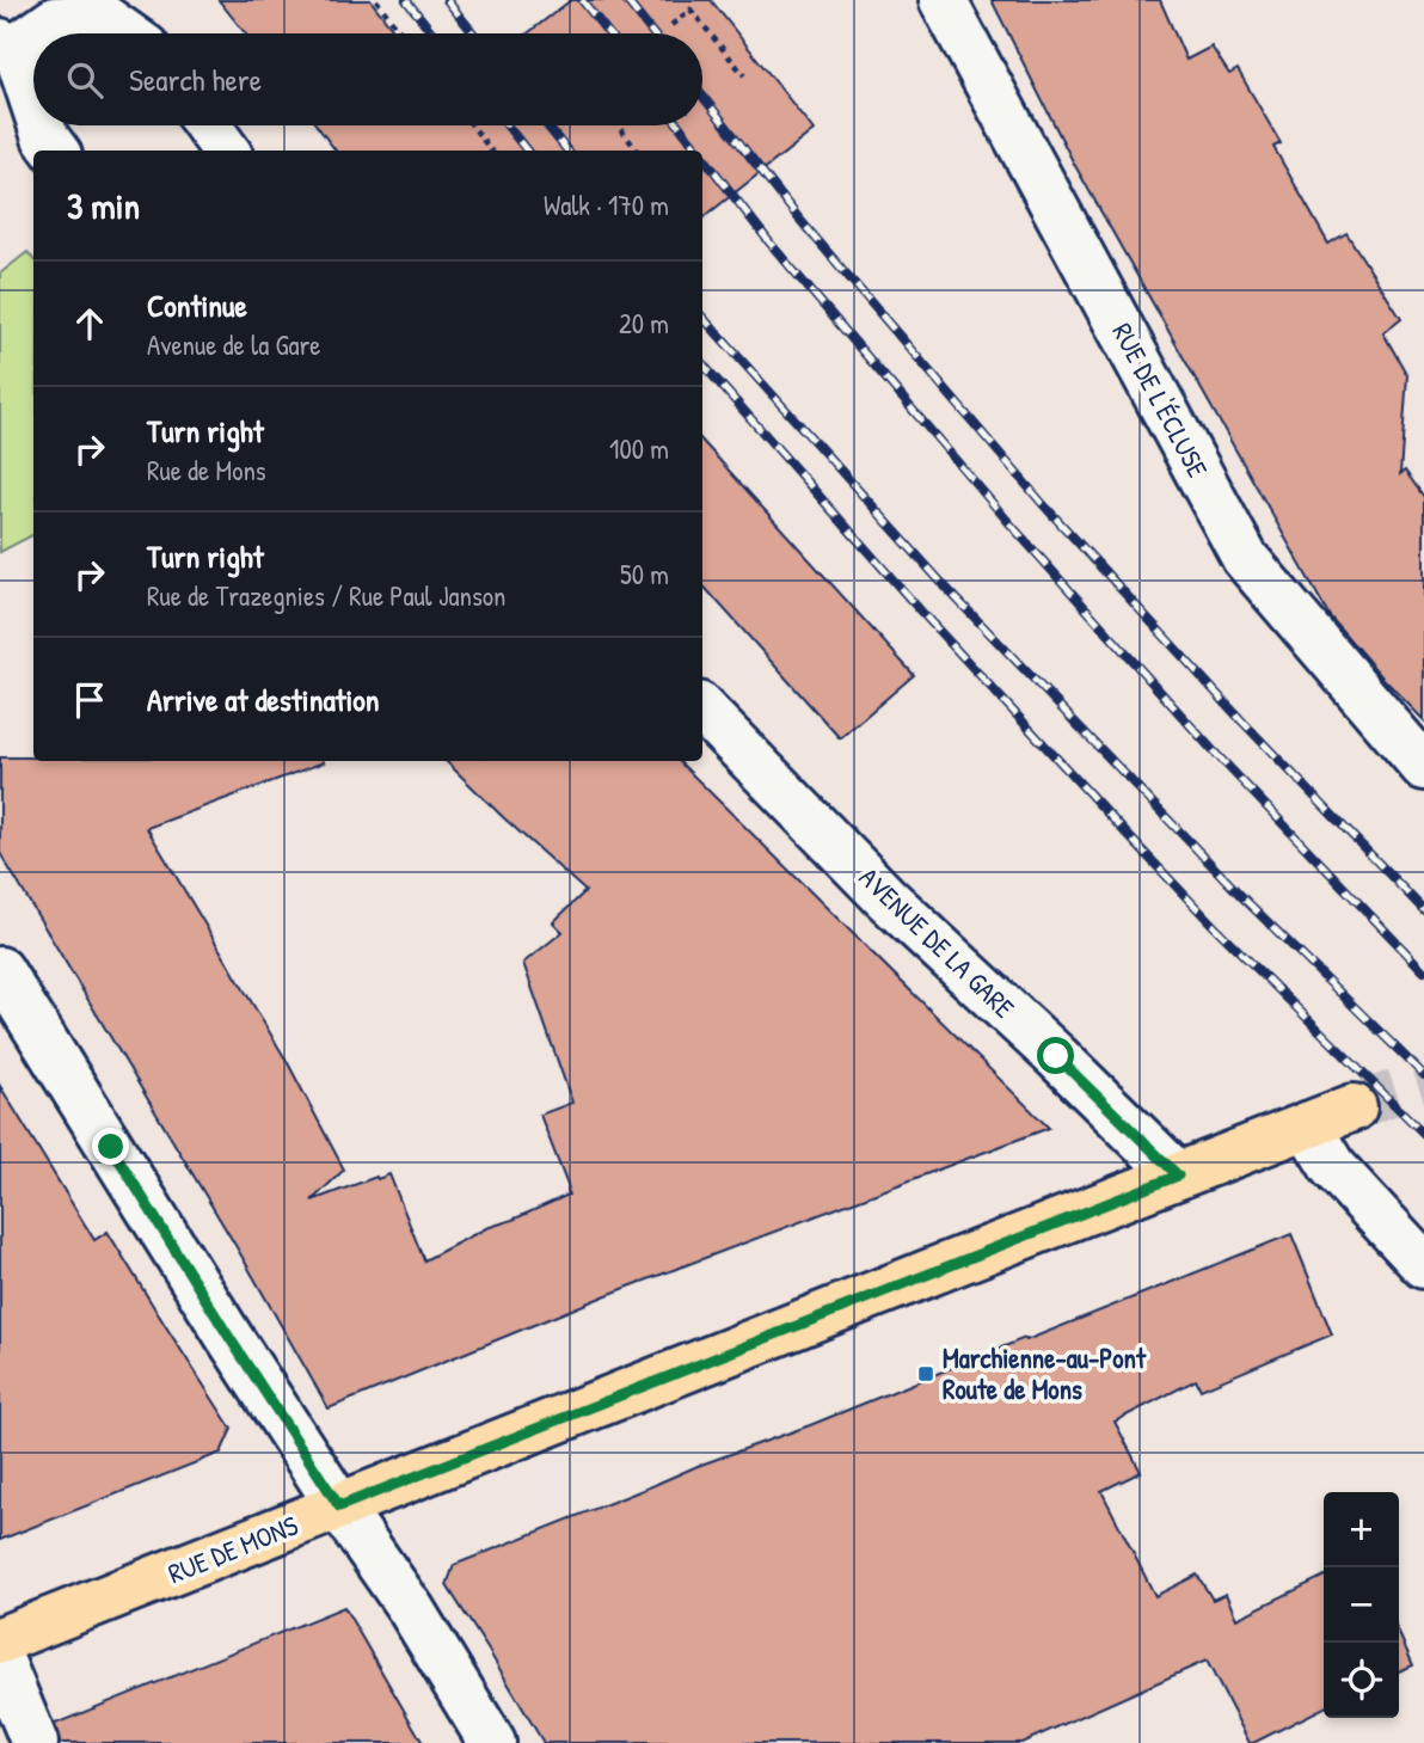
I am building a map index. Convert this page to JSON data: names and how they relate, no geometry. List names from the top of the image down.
{
  "streets": {
    "main road": ["RUE DE MONS"],
    "street": ["RUE DE L'ÉCLUSE", "AVENUE DE LA GARE"]
  },
  "crossings": [
    ["AVENUE DE LA GARE", "RUE DE MONS"]
  ],
  "places": {
    "transit": ["Marchienne-au-Pont Route de Mons"]
  },
  "page": {
    "search": "Search here",
    "heading": ["3 min", "Walk · 170 m"],
    "list": [
      ["Continue", "Avenue de la Gare", "20 m"],
      ["Turn right", "Rue de Mons", "100 m"],
      ["Turn right", "Rue de Trazegnies / Rue Paul Janson", "50 m"],
      "Arrive at destination"
    ],
    "map_buttons": ["+", "−"]
  }
}
